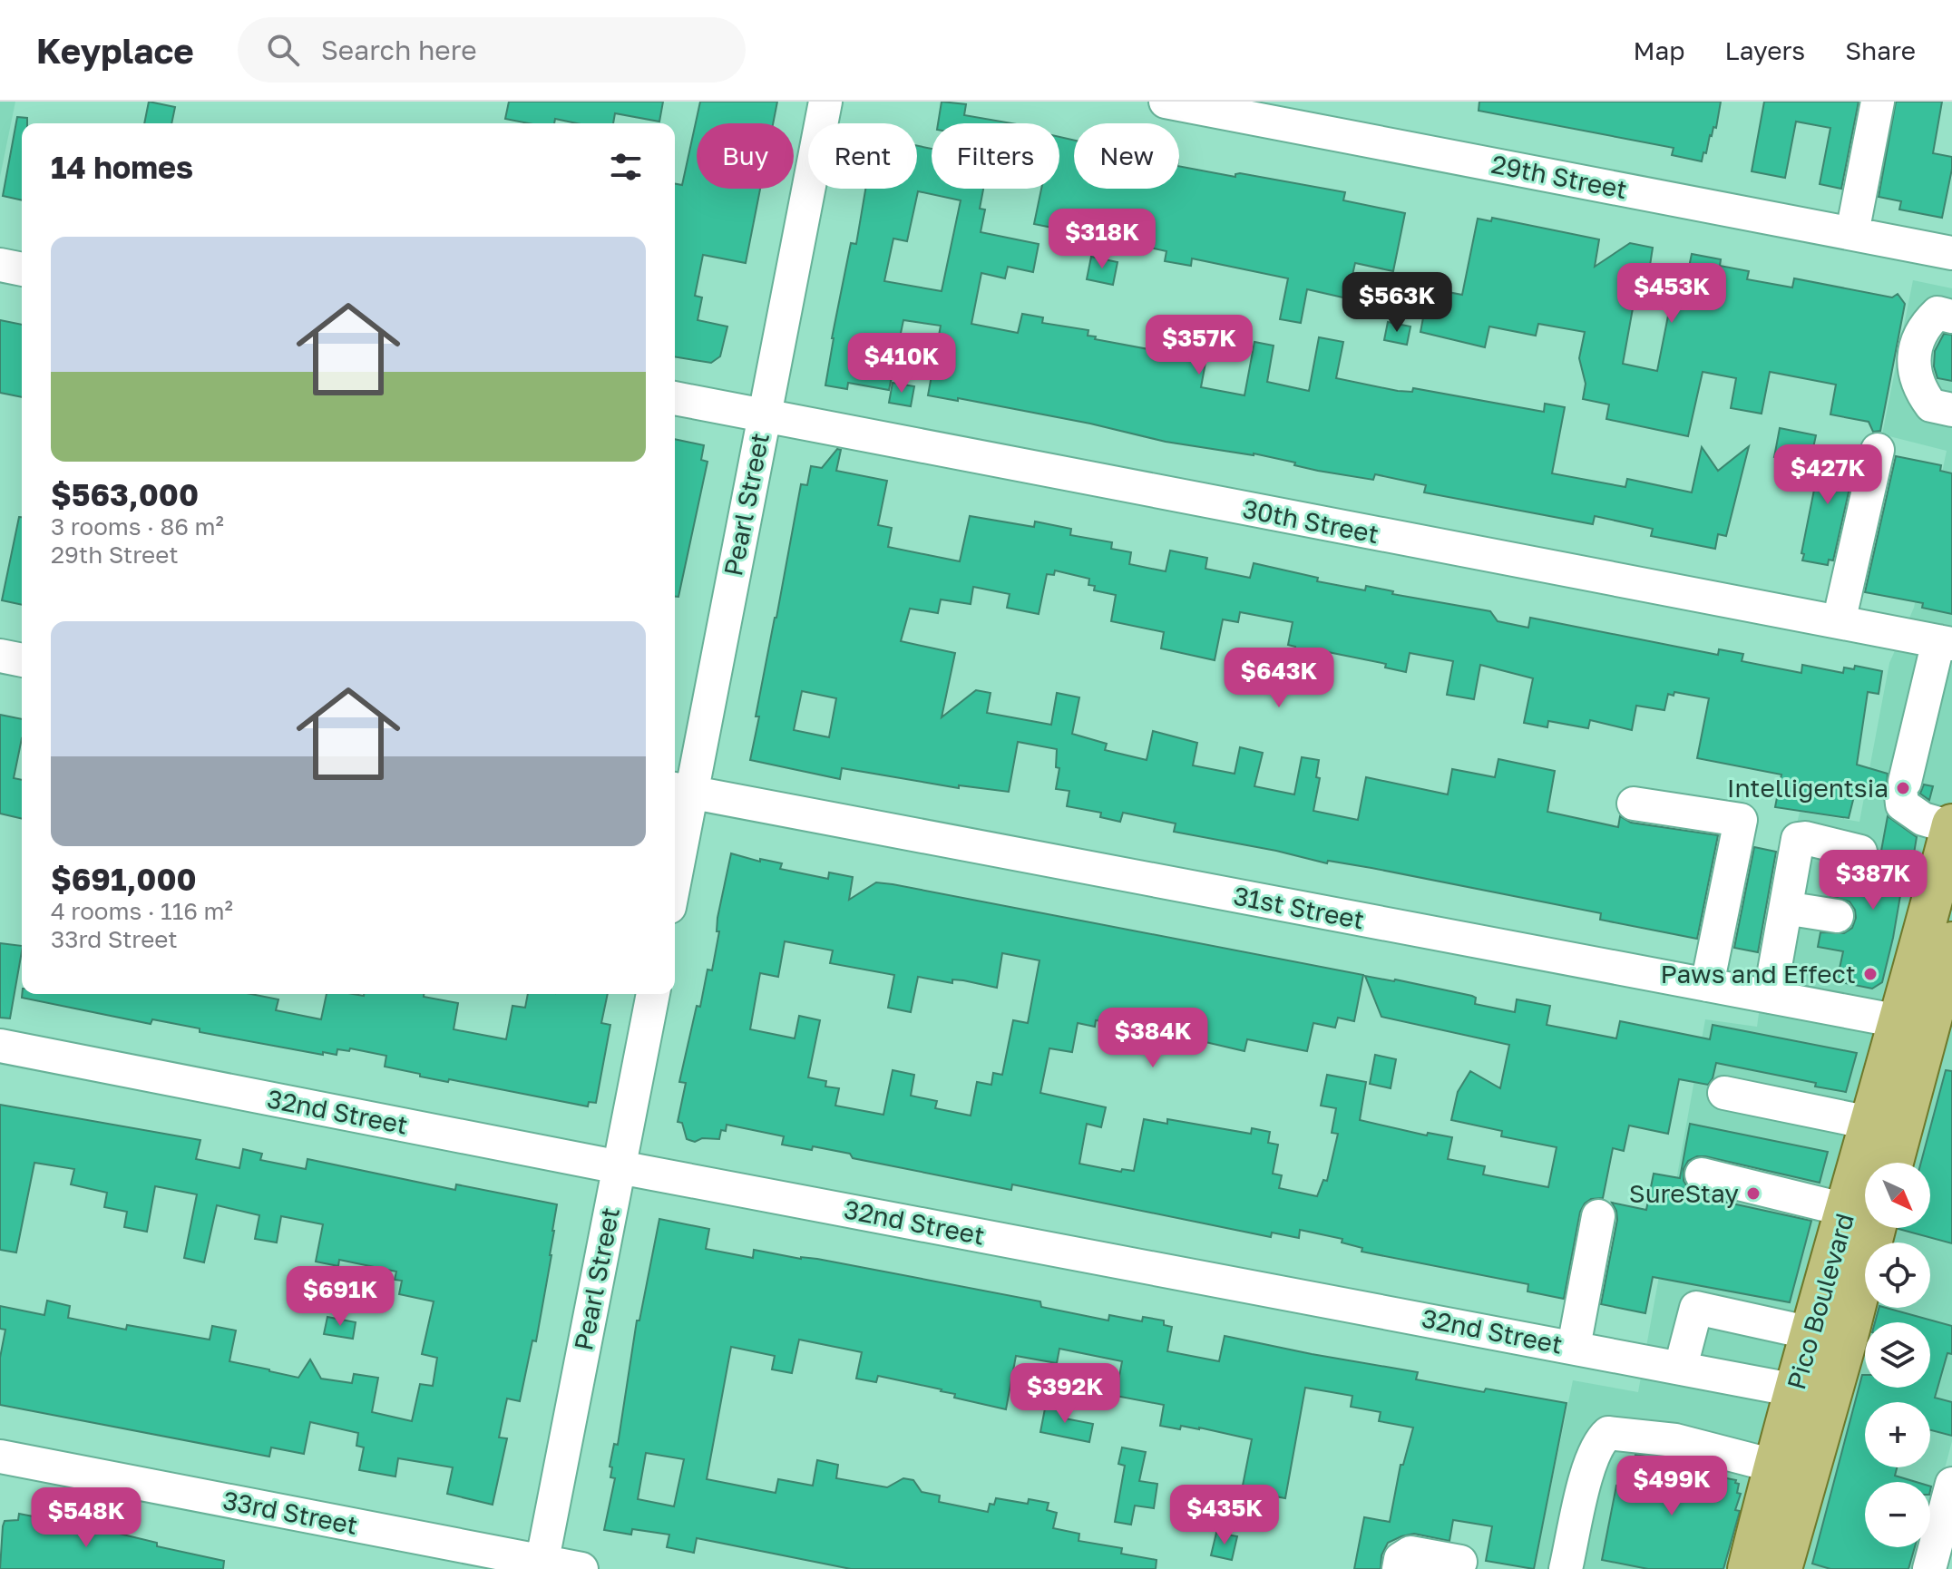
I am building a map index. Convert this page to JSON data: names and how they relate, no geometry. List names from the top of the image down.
{
  "streets": {
    "main road": ["Pico Boulevard"],
    "street": [
      "29th Street",
      "Pearl Street",
      "30th Street",
      "31st Street",
      "32nd Street",
      "33rd Street"
    ]
  },
  "crossings": [
    ["Pearl Street", "30th Street"],
    ["Pearl Street", "31st Street"],
    ["Pearl Street", "32nd Street"],
    ["Pearl Street", "33rd Street"],
    ["31st Street", "Pico Boulevard"],
    ["32nd Street", "Pico Boulevard"]
  ],
  "places": ["Intelligentsia", "Paws and Effect", "SureStay"],
  "north": "bottom right",
  "page": {
    "header": "Keyplace",
    "search": "Search here",
    "nav": ["Map", "Layers", "Share"],
    "chip": [
      "Buy",
      "Rent",
      "Filters",
      "New"
    ],
    "heading": "14 homes",
    "price": [
      "$318K",
      "$453K",
      "$563K",
      "$357K",
      "$410K",
      "$427K",
      "$643K",
      "$387K",
      "$384K",
      "$691K",
      "$392K",
      "$499K",
      "$435K",
      "$548K"
    ],
    "list": [
      {
        "name": "$563,000",
        "note": "3 rooms · 86 m² · 29th Street"
      },
      {
        "name": "$691,000",
        "note": "4 rooms · 116 m² · 33rd Street"
      }
    ],
    "map_buttons": ["+", "−"]
  }
}
